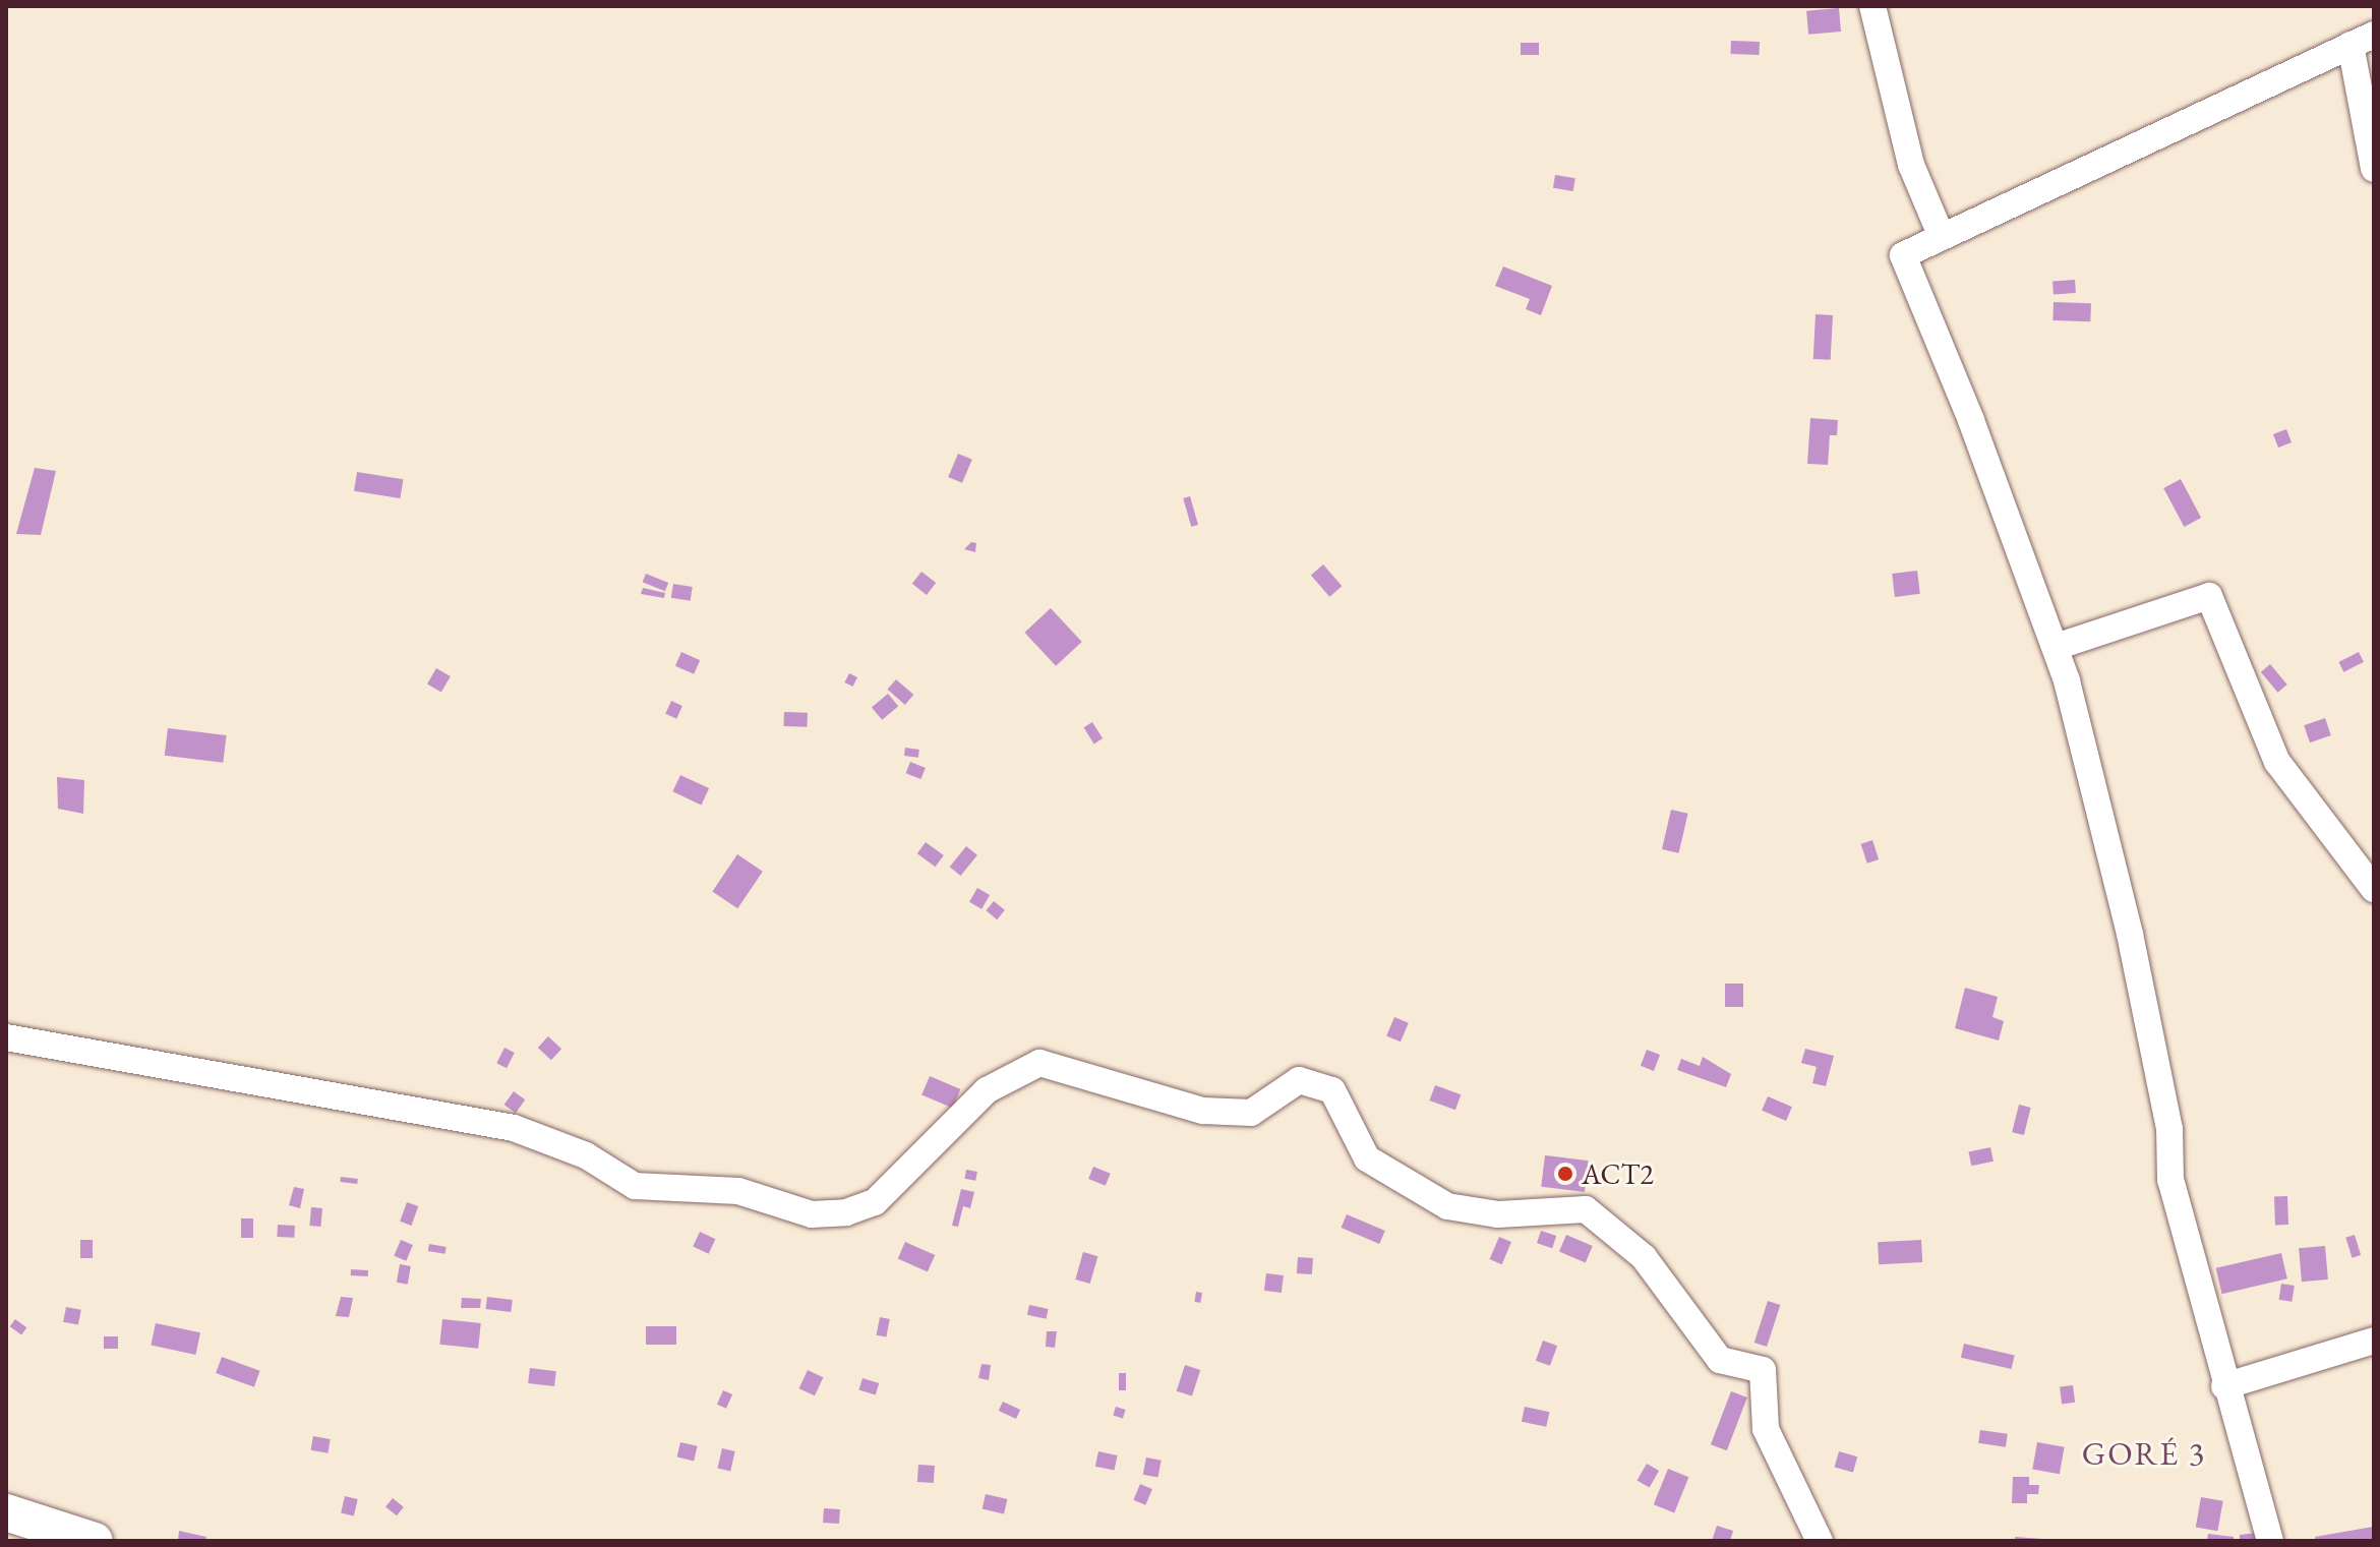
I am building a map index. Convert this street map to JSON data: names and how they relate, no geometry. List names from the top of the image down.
{
  "districts": ["GORÉ 3"],
  "places": ["ACT2"]
}
